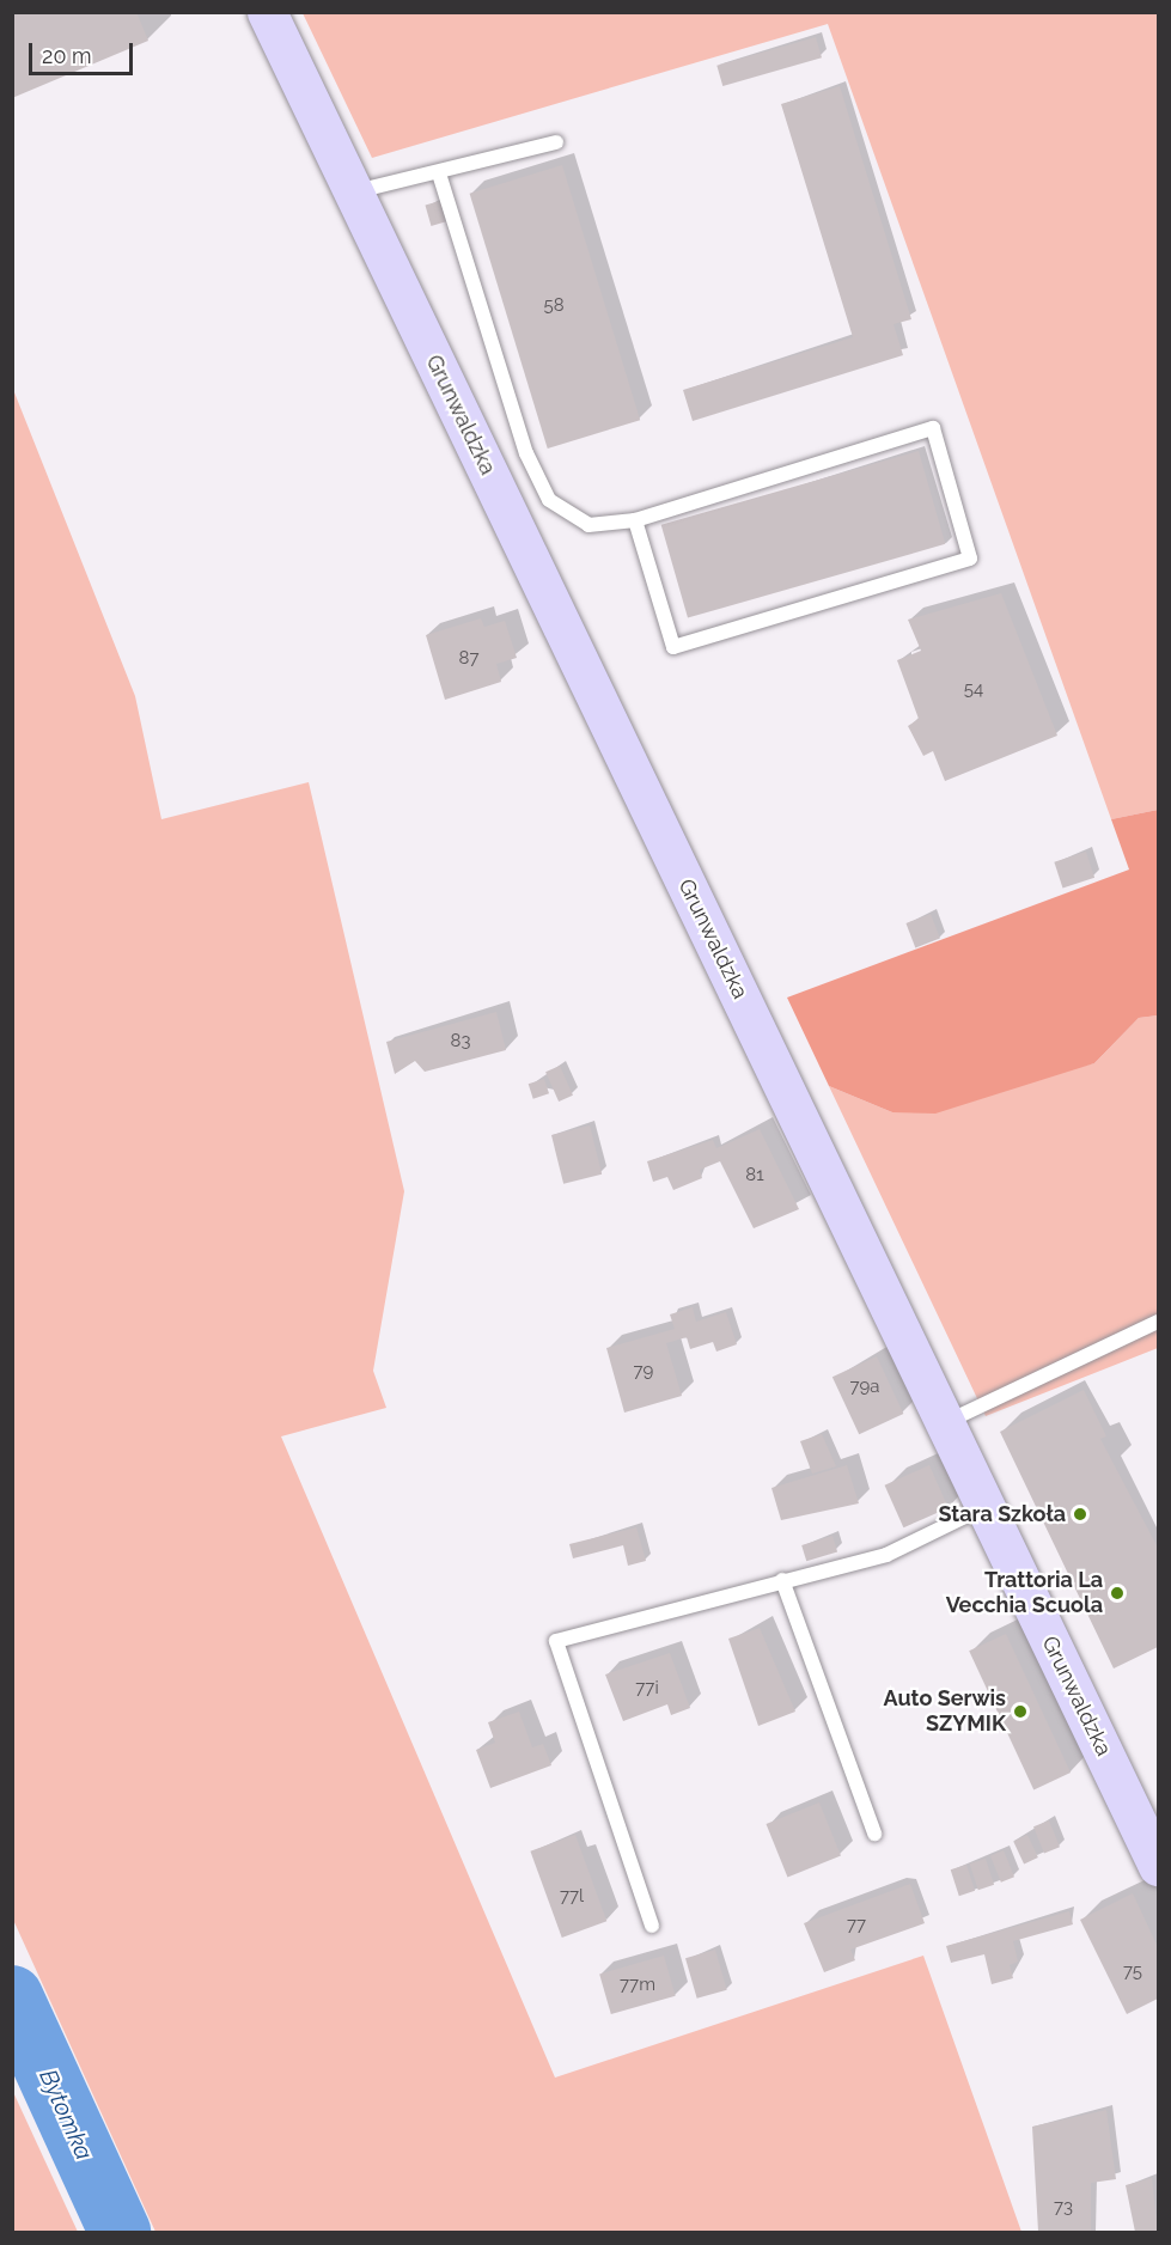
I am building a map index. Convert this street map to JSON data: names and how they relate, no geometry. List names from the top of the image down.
{
  "streets": {
    "street": ["Grunwaldzka"]
  },
  "water": ["Bytomka"],
  "places": ["Stara Szkoła", "Trattoria La Vecchia Scuola", "Auto Serwis SZYMIK"],
  "house_numbers": [
    "58",
    "87",
    "54",
    "83",
    "81",
    "79",
    "79a",
    "77i",
    "77l",
    "77",
    "75",
    "77m",
    "73"
  ],
  "scale_bar": "20 m"
}
